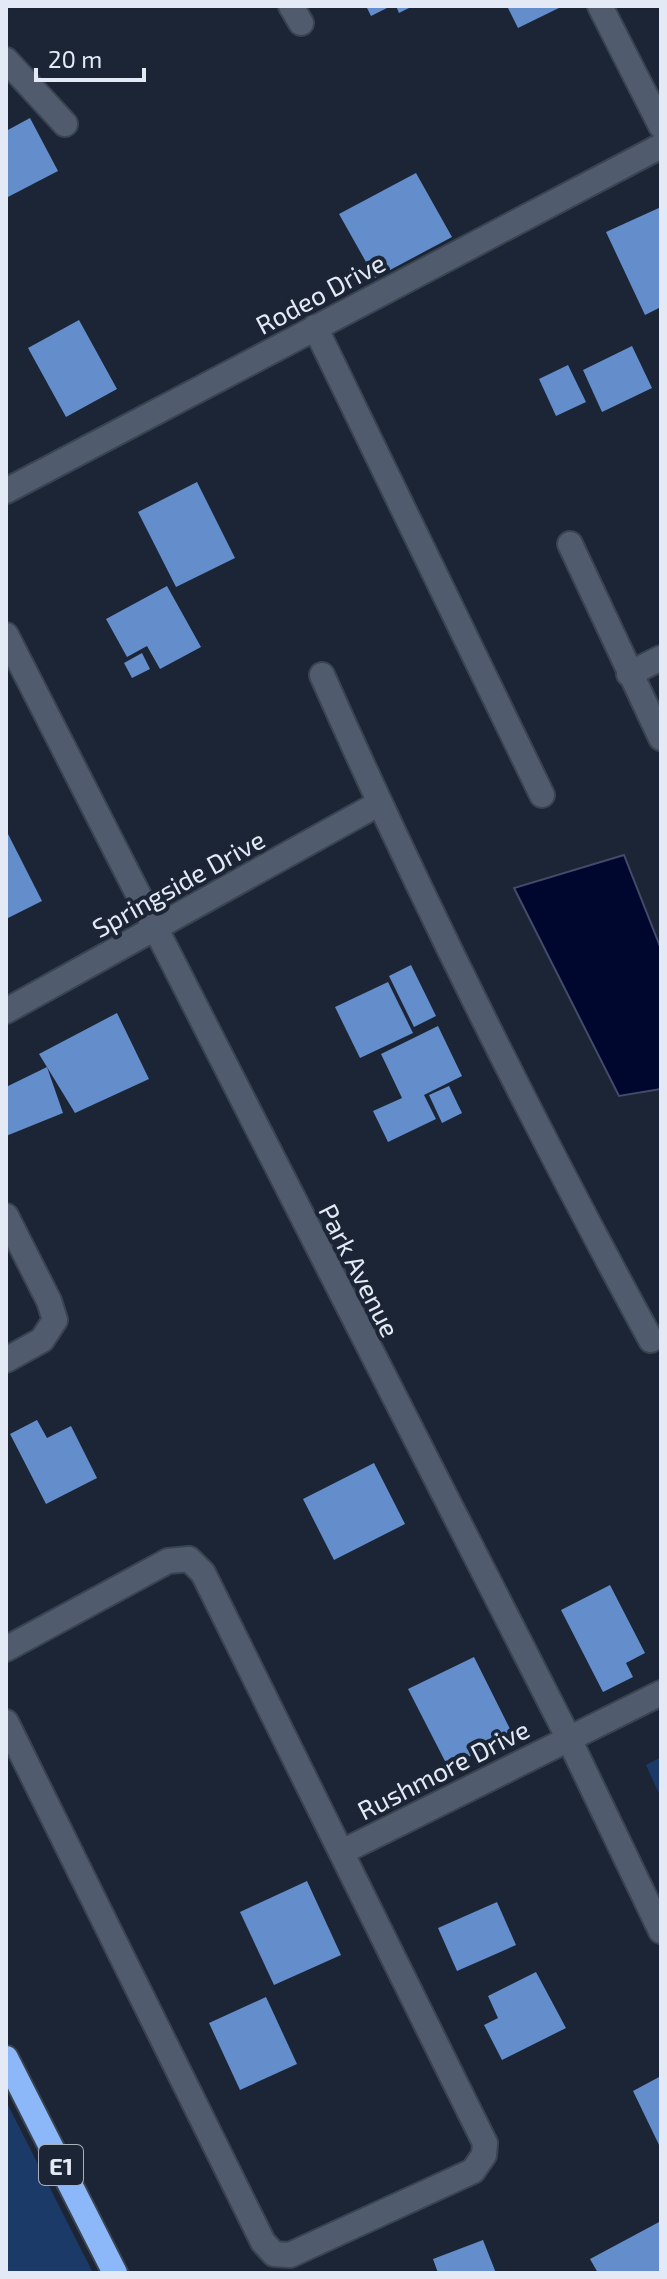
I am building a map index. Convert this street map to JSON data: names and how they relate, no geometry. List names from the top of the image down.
{
  "streets": {
    "highway": ["E1"],
    "street": [
      "Rodeo Drive",
      "Springside Drive",
      "Park Avenue",
      "Rushmore Drive"
    ]
  },
  "crossings": [
    ["Springside Drive", "Park Avenue"],
    ["Park Avenue", "Rushmore Drive"]
  ],
  "scale_bar": "20 m"
}
